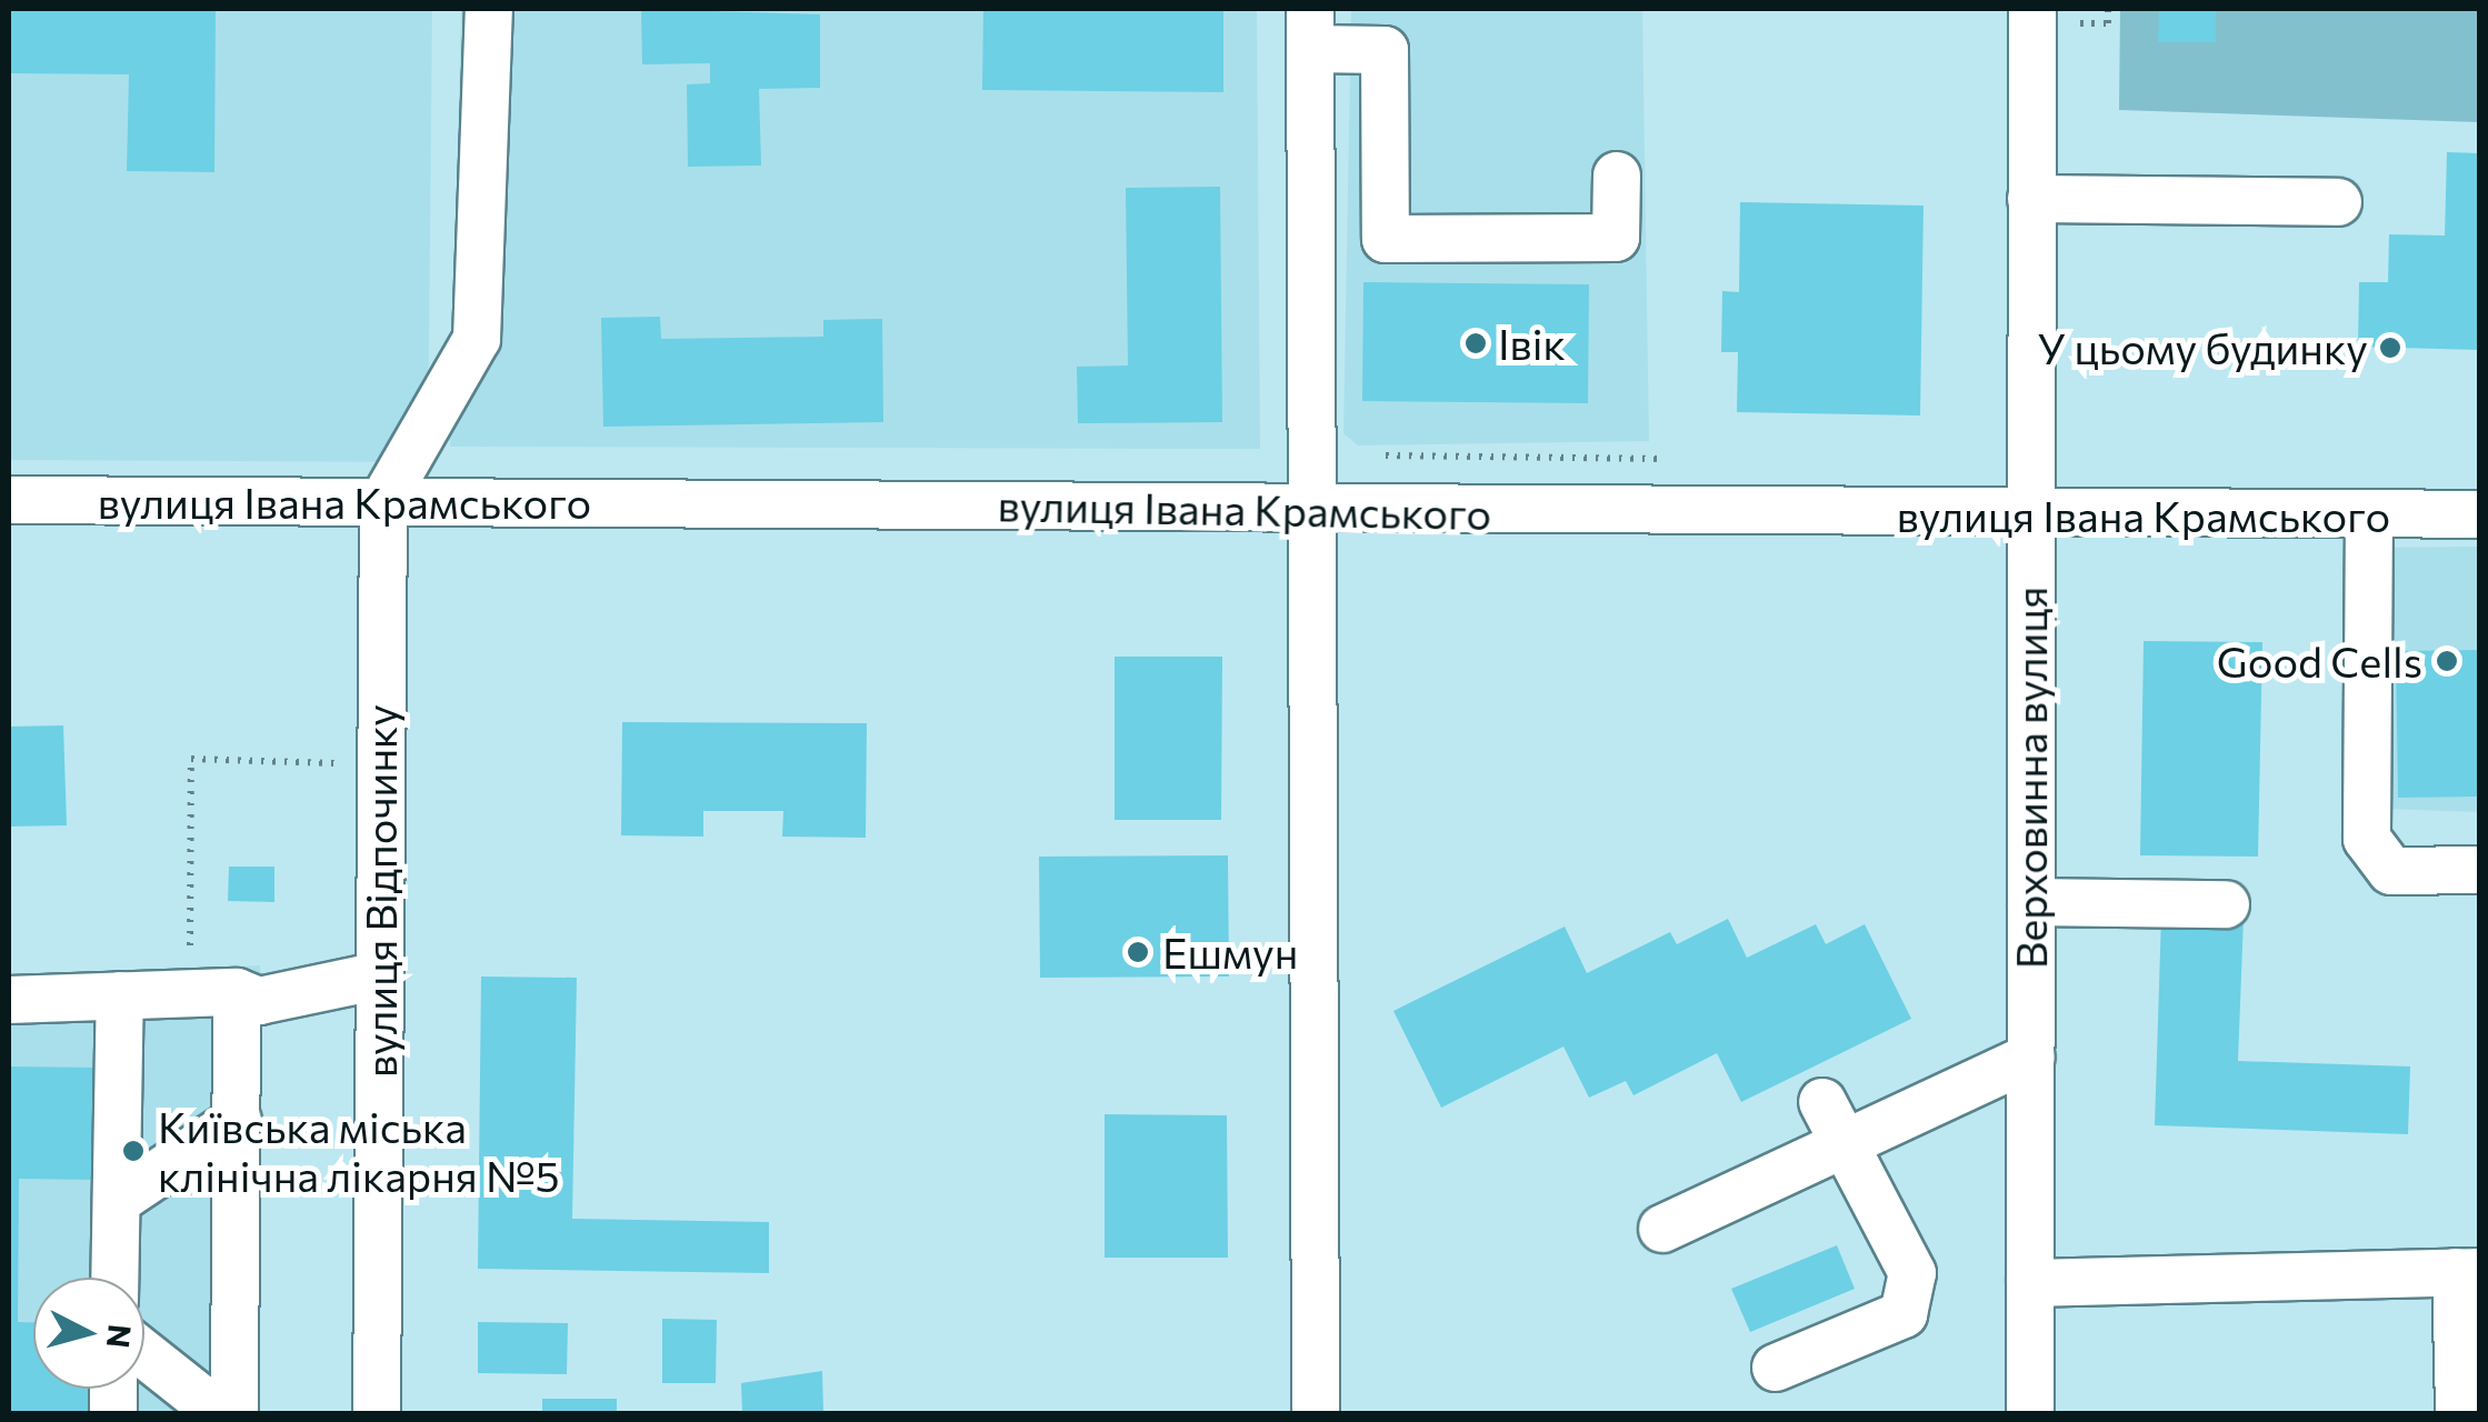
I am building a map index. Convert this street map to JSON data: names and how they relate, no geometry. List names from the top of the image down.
{
  "streets": {
    "street": ["вулиця Івана Крамського", "Верховинна вулиця", "вулиця Відпочинку"]
  },
  "crossings": [
    ["вулиця Івана Крамського", "Верховинна вулиця"],
    ["вулиця Івана Крамського", "вулиця Відпочинку"]
  ],
  "places": [
    "Івік",
    "У цьому будинку",
    "Good Cells",
    "Ешмун",
    "Київська міська клінічна лікарня №5"
  ],
  "north": "right"
}
